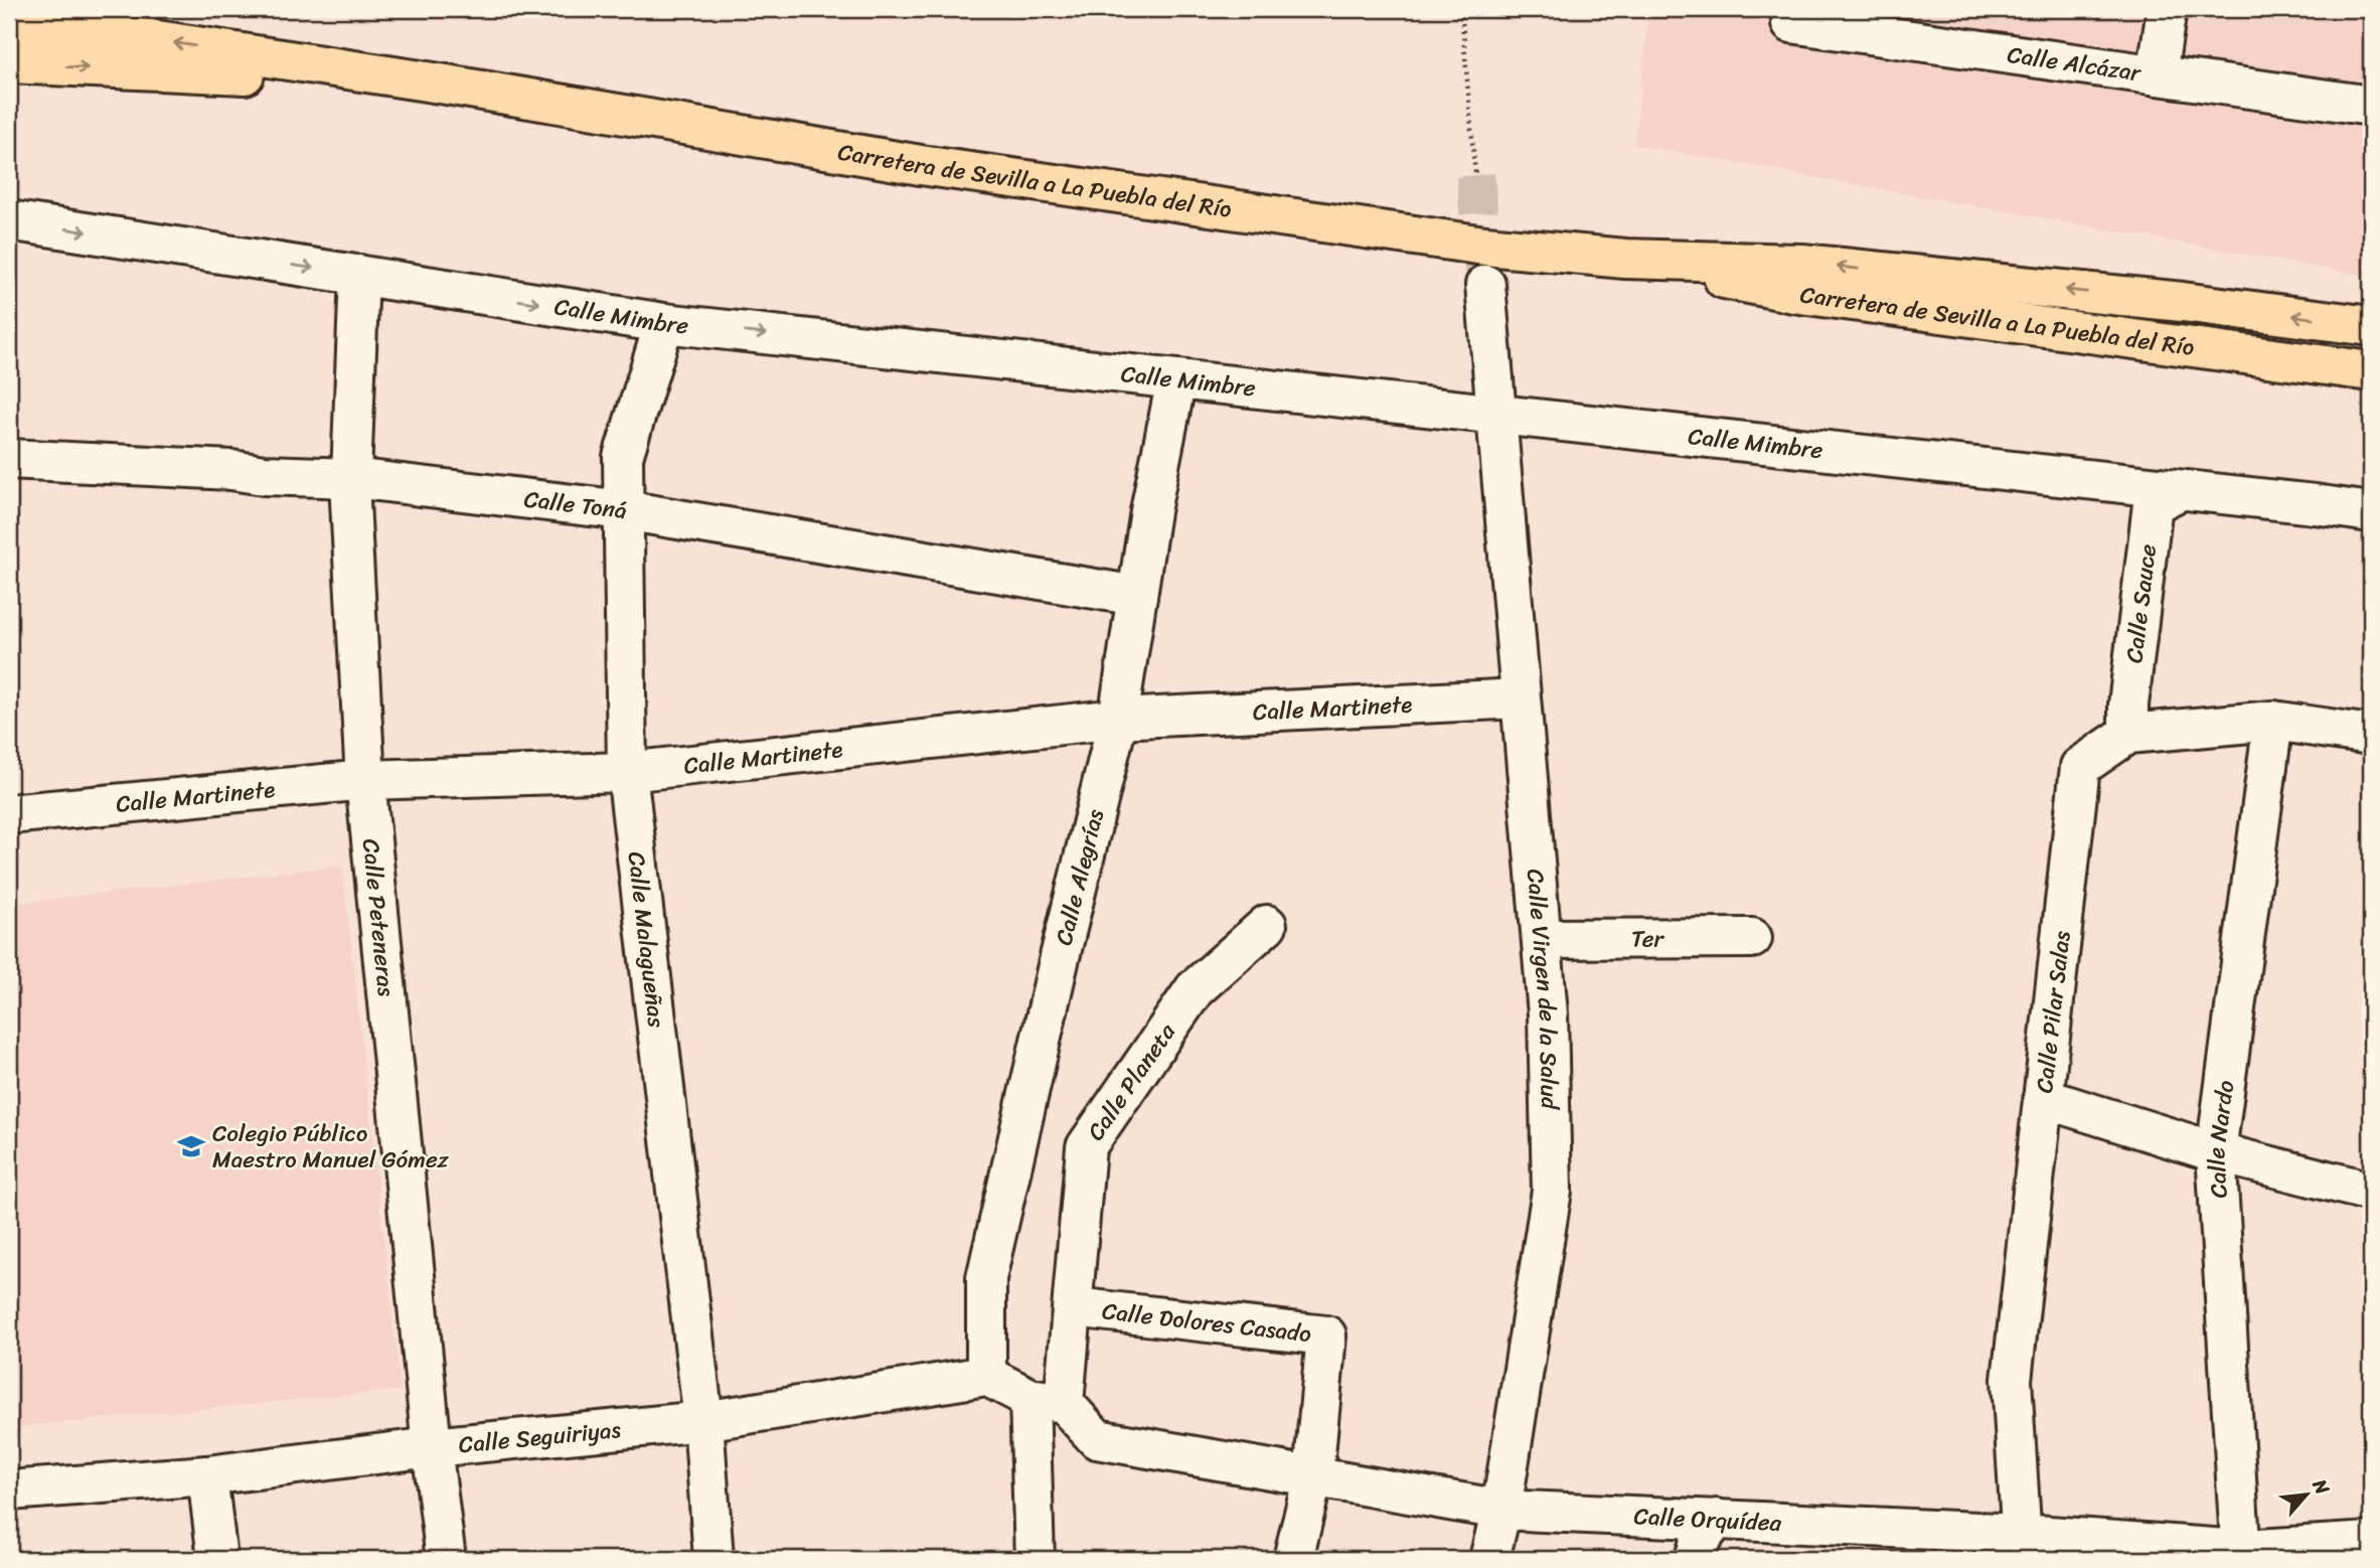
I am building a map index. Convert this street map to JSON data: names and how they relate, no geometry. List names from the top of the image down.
{
  "streets": {
    "main road": ["Carretera de Sevilla a La Puebla del Río"],
    "street": [
      "Calle Alcázar",
      "Calle Mimbre",
      "Calle Toná",
      "Calle Sauce",
      "Calle Martinete",
      "Calle Alegrías",
      "Calle Peteneras",
      "Calle Malagueñas",
      "Ter",
      "Calle Virgen de la Salud",
      "Calle Pilar Salas",
      "Calle Planeta",
      "Calle Nardo",
      "Calle Dolores Casado",
      "Calle Seguiriyas",
      "Calle Orquídea"
    ]
  },
  "crossings": [
    ["Calle Mimbre", "Calle Sauce"],
    ["Calle Mimbre", "Calle Alegrías"],
    ["Calle Mimbre", "Calle Peteneras"],
    ["Calle Mimbre", "Calle Malagueñas"],
    ["Calle Mimbre", "Calle Virgen de la Salud"],
    ["Calle Toná", "Calle Alegrías"],
    ["Calle Toná", "Calle Peteneras"],
    ["Calle Toná", "Calle Malagueñas"],
    ["Calle Sauce", "Calle Pilar Salas"],
    ["Calle Martinete", "Calle Alegrías"],
    ["Calle Martinete", "Calle Peteneras"],
    ["Calle Martinete", "Calle Malagueñas"],
    ["Calle Martinete", "Calle Virgen de la Salud"],
    ["Calle Alegrías", "Calle Seguiriyas"],
    ["Calle Peteneras", "Calle Seguiriyas"],
    ["Calle Malagueñas", "Calle Seguiriyas"],
    ["Ter", "Calle Virgen de la Salud"],
    ["Calle Virgen de la Salud", "Calle Orquídea"],
    ["Calle Pilar Salas", "Calle Nardo"],
    ["Calle Pilar Salas", "Calle Orquídea"],
    ["Calle Planeta", "Calle Dolores Casado"],
    ["Calle Planeta", "Calle Orquídea"],
    ["Calle Nardo", "Calle Orquídea"],
    ["Calle Dolores Casado", "Calle Orquídea"]
  ],
  "one_way": ["Calle Mimbre"],
  "places": {
    "school or university": ["Colegio Público Maestro Manuel Gómez"]
  },
  "north": "top right"
}
